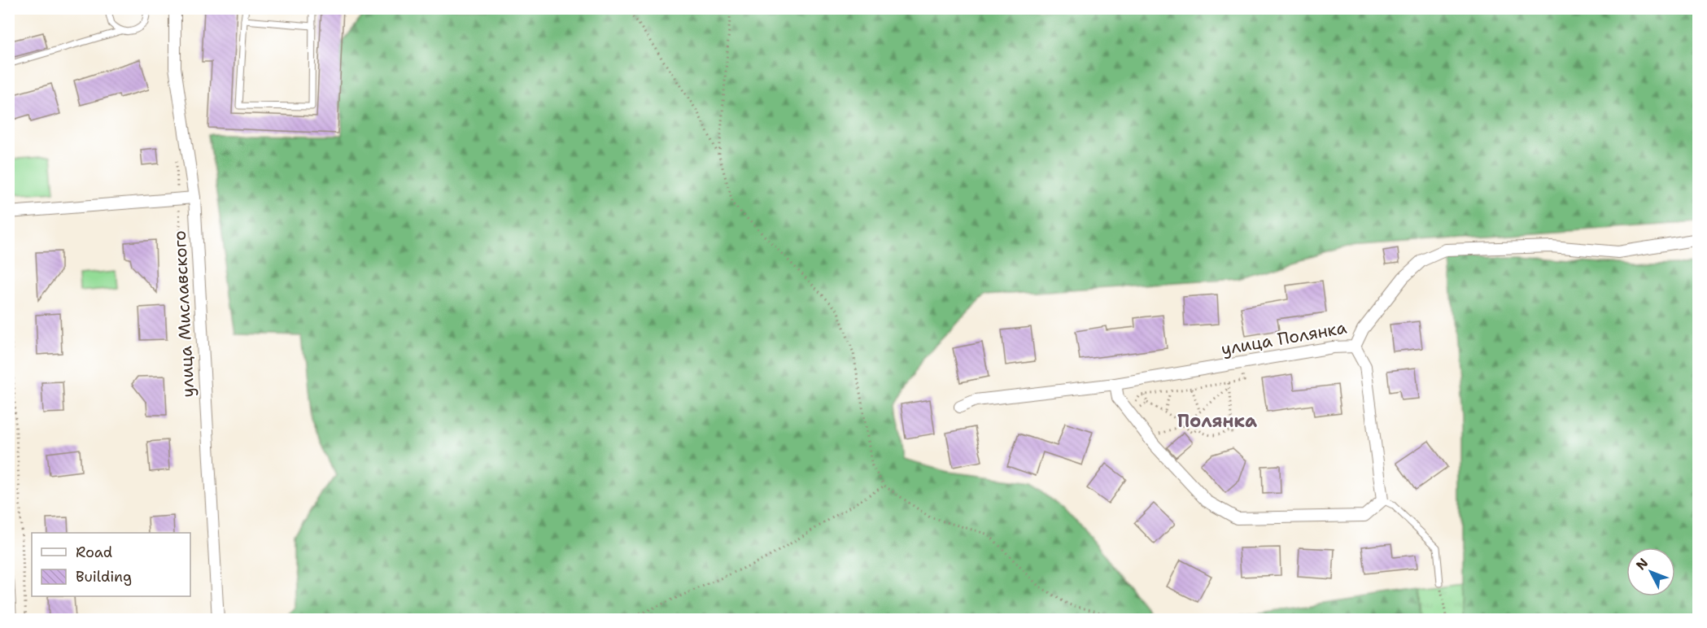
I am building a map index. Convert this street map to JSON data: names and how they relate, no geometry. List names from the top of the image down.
{
  "streets": {
    "street": ["улица Миславского", "улица Полянка"]
  },
  "districts": ["Полянка"],
  "legend": ["Road", "Building"],
  "north": "top left"
}
